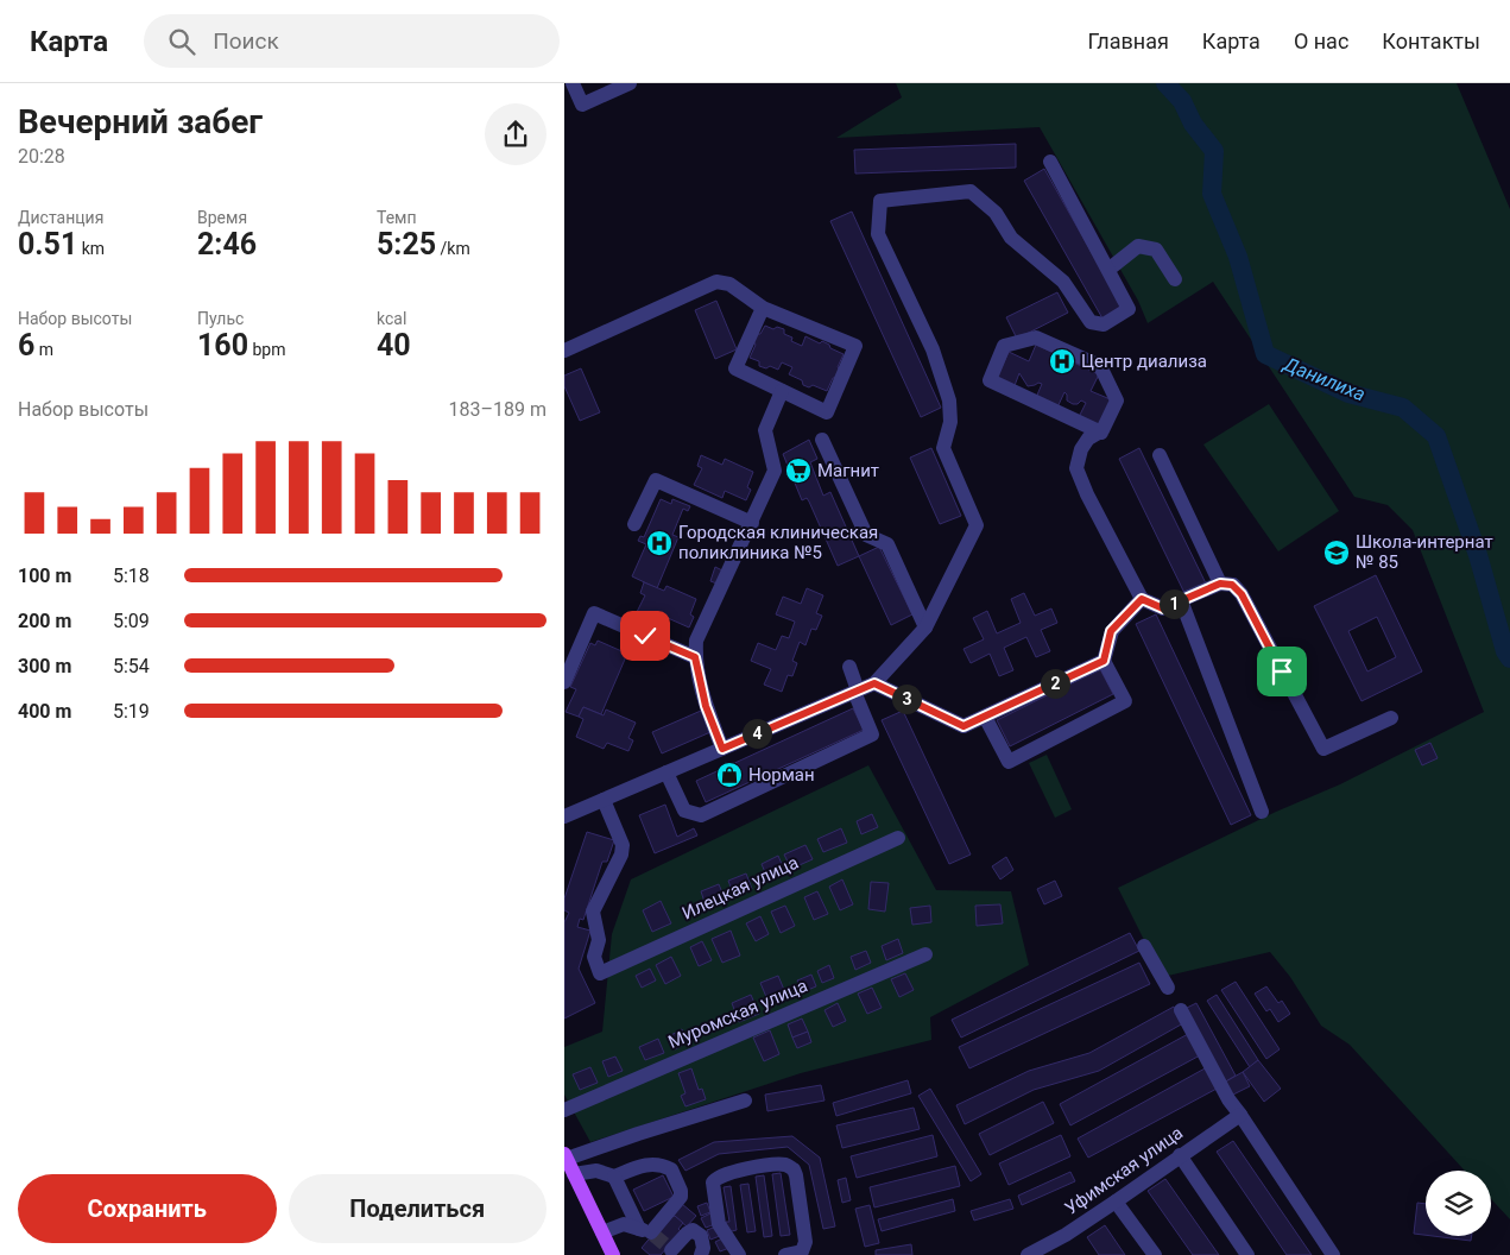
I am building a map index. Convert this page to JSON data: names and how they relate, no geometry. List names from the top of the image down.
{
  "streets": {
    "street": ["Илецкая улица", "Муромская улица", "Уфимская улица"]
  },
  "water": ["Данилиха"],
  "places": {
    "hospital": ["Центр диализа", "Городская клиническая поликлиника №5"],
    "supermarket": ["Магнит"],
    "school or university": ["Школа-интернат № 85"],
    "shop": ["Норман"]
  },
  "page": {
    "header": "Карта",
    "search": "Поиск",
    "nav": [
      "Главная",
      "Карта",
      "О нас",
      "Контакты"
    ],
    "heading": ["Вечерний забег", "20:28"],
    "stats": [
      ["Дистанция", "0.51 km"],
      ["Время", "2:46"],
      ["Темп", "5:25 /km"],
      ["Набор высоты", "6 m"],
      ["Пульс", "160 bpm"],
      ["kcal", "40"]
    ],
    "chart": ["Набор высоты", "183–189 m"],
    "list": [
      {
        "name": "100 m",
        "note": "5:18"
      },
      {
        "name": "200 m",
        "note": "5:09"
      },
      {
        "name": "300 m",
        "note": "5:54"
      },
      {
        "name": "400 m",
        "note": "5:19"
      }
    ],
    "pins": [
      "1",
      "2",
      "3",
      "4"
    ],
    "buttons": ["Сохранить", "Поделиться"]
  }
}
